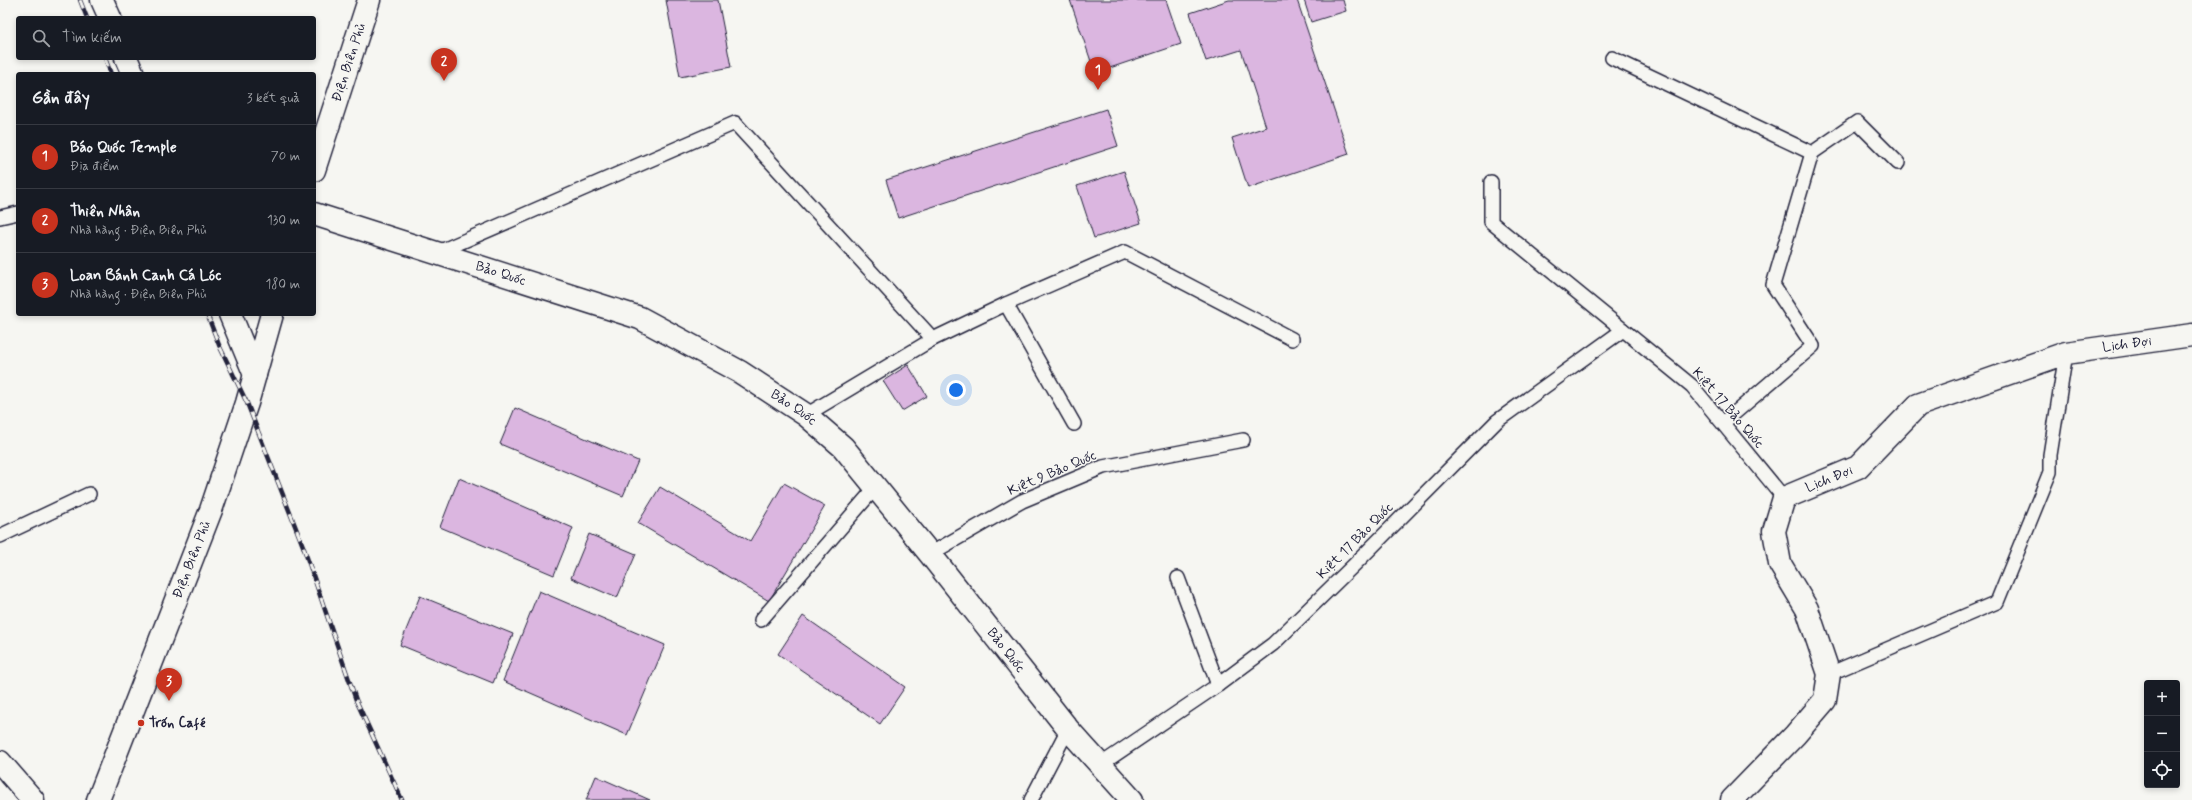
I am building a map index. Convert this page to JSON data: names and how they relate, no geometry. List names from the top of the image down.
{
  "streets": {
    "street": ["Điện Biên Phủ", "Bảo Quốc", "Lịch Đợi"],
    "lane": ["Kiệt 17 Bảo Quốc", "Kiệt 9 Bảo Quốc"]
  },
  "crossings": [
    ["Bảo Quốc", "Kiệt 17 Bảo Quốc"],
    ["Bảo Quốc", "Kiệt 9 Bảo Quốc"],
    ["Lịch Đợi", "Kiệt 17 Bảo Quốc"]
  ],
  "places": ["Trốn Café"],
  "page": {
    "search": "Tìm kiếm",
    "pins": ["2", "1", "3"],
    "heading": ["Gần đây", "3 kết quả"],
    "list": [
      {
        "mark": "1",
        "name": "Báo Quốc Temple",
        "note": "Địa điểm",
        "value": "70 m"
      },
      {
        "mark": "2",
        "name": "Thiên Nhân",
        "note": "Nhà hàng · Điện Biên Phủ",
        "value": "130 m"
      },
      {
        "mark": "3",
        "name": "Loan Bánh Canh Cá Lóc",
        "note": "Nhà hàng · Điện Biên Phủ",
        "value": "180 m"
      }
    ],
    "map_buttons": ["+", "−"]
  }
}
